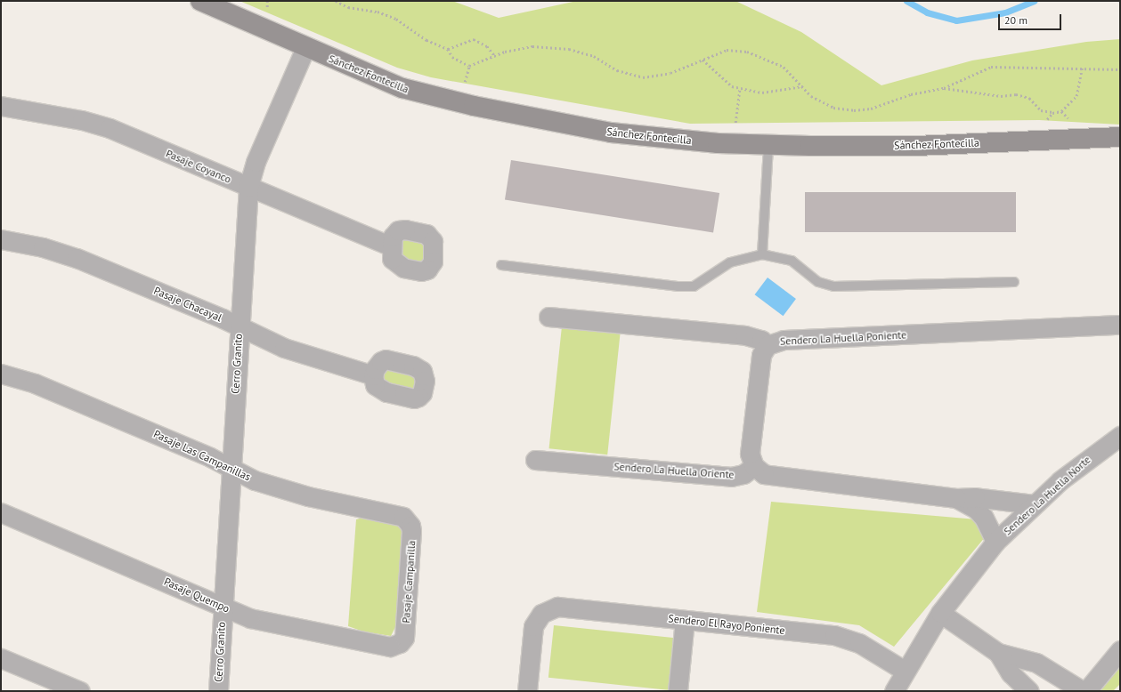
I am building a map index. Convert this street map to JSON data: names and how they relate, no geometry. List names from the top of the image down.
{
  "streets": {
    "street": [
      "Sánchez Fontecilla",
      "Pasaje Coyanco",
      "Pasaje Chacayal",
      "Sendero La Huella Poniente",
      "Cerro Granito",
      "Pasaje Las Campanillas",
      "Sendero La Huella Oriente",
      "Sendero La Huella Norte",
      "Pasaje Campanilla",
      "Pasaje Quempo",
      "Sendero El Rayo Poniente"
    ]
  },
  "crossings": [
    ["Sánchez Fontecilla", "Cerro Granito"],
    ["Pasaje Coyanco", "Cerro Granito"],
    ["Pasaje Chacayal", "Cerro Granito"],
    ["Cerro Granito", "Pasaje Las Campanillas"],
    ["Cerro Granito", "Pasaje Quempo"],
    ["Pasaje Las Campanillas", "Pasaje Campanilla"],
    ["Sendero La Huella Norte", "Sendero El Rayo Poniente"],
    ["Pasaje Campanilla", "Pasaje Quempo"]
  ],
  "scale_bar": "20 m"
}
